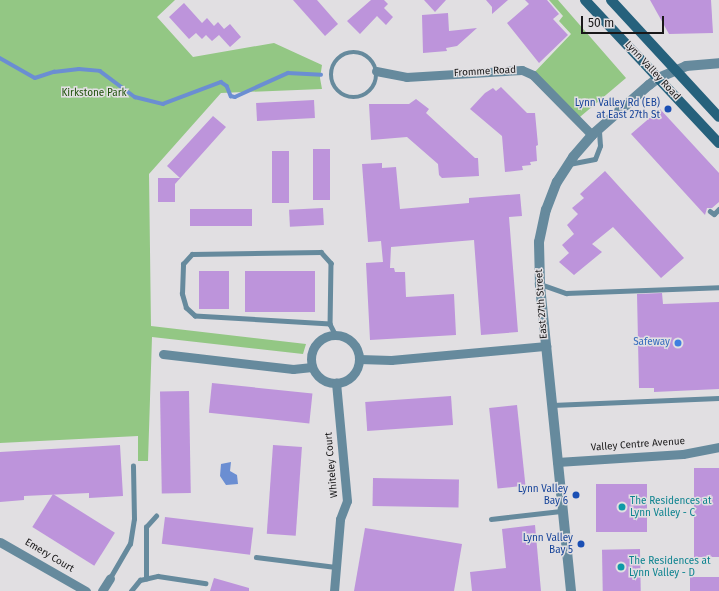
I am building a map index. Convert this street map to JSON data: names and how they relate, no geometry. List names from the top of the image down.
{
  "streets": {
    "main road": ["Lynn Valley Road"],
    "street": [
      "Fromme Road",
      "East 27th Street",
      "Valley Centre Avenue",
      "Whiteley Court",
      "Emery Court"
    ]
  },
  "crossings": [
    ["Lynn Valley Road", "East 27th Street"],
    ["Fromme Road", "East 27th Street"],
    ["East 27th Street", "Valley Centre Avenue"]
  ],
  "parks": ["Kirkstone Park"],
  "places": [
    "Lynn Valley Rd (EB) at East 27th St",
    "Safeway",
    "Lynn Valley Bay 6",
    "The Residences at Lynn Valley - C",
    "Lynn Valley Bay 5",
    "The Residences at Lynn Valley - D"
  ],
  "scale_bar": "50 m"
}
